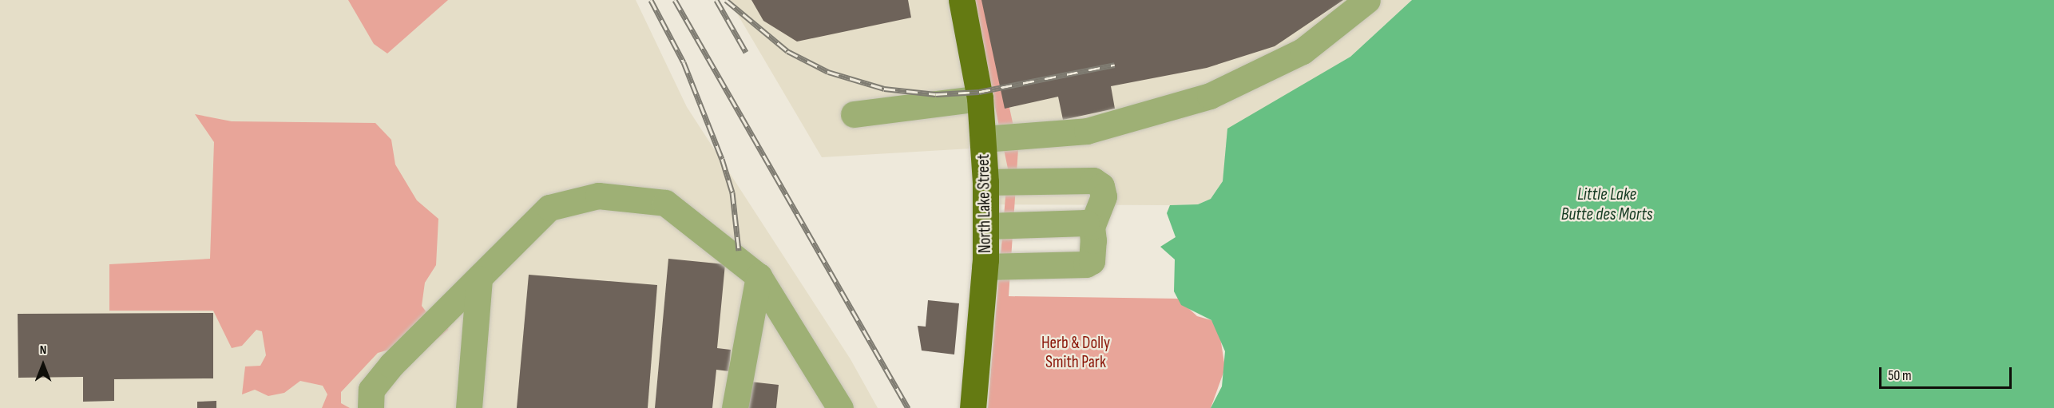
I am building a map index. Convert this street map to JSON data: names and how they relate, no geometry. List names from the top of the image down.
{
  "streets": {
    "main road": ["North Lake Street"]
  },
  "water": ["Little Lake Butte des Morts"],
  "parks": ["Herb & Dolly Smith Park"],
  "scale_bar": "50 m",
  "north": "top"
}
